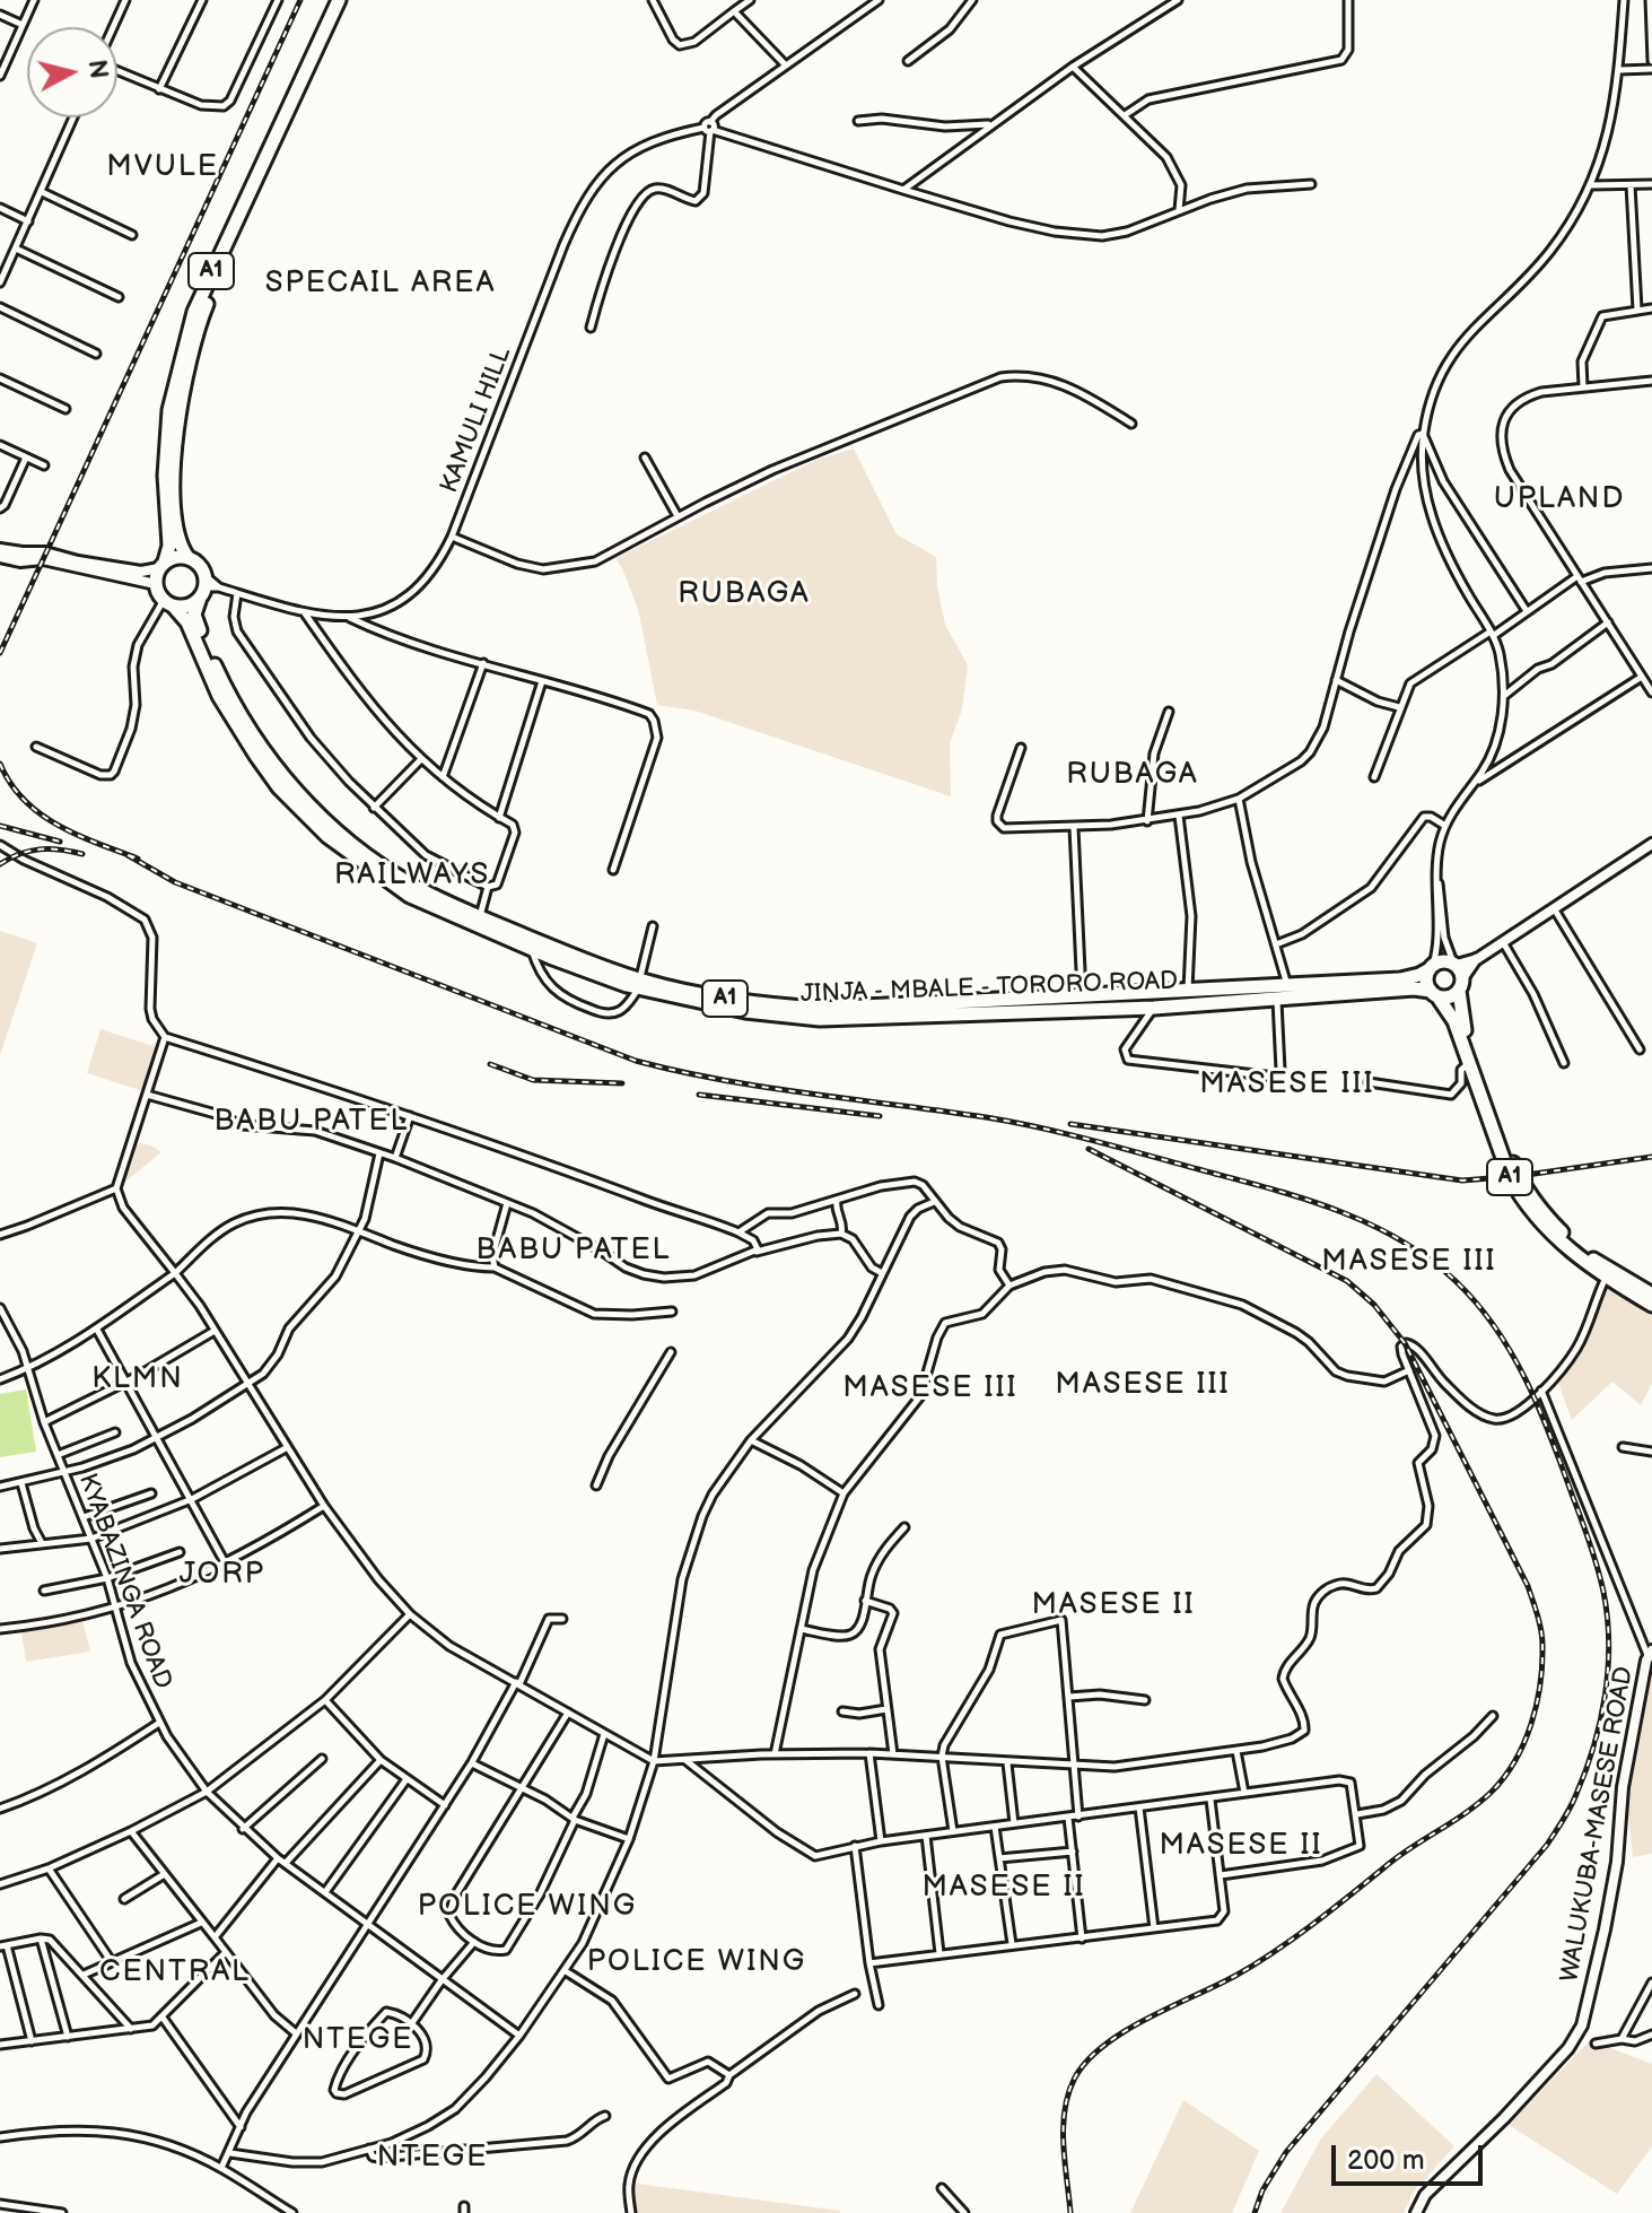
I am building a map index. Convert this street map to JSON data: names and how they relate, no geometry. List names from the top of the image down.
{
  "streets": {
    "highway": ["A1", "JINJA - MBALE - TORORO ROAD"],
    "street": ["KAMULI HILL", "KYABAZINGA ROAD", "WALUKUBA-MASESE ROAD"]
  },
  "crossings": [
    ["A1", "KAMULI HILL"],
    ["A1", "JINJA - MBALE - TORORO ROAD"],
    ["KAMULI HILL", "JINJA - MBALE - TORORO ROAD"]
  ],
  "districts": [
    "MVULE",
    "SPECAIL AREA",
    "UPLAND",
    "RUBAGA",
    "RUBAGA",
    "RAILWAYS",
    "MASESE III",
    "BABU PATEL",
    "BABU PATEL",
    "MASESE III",
    "KLMN",
    "MASESE III",
    "MASESE III",
    "JORP",
    "MASESE II",
    "MASESE II",
    "MASESE II",
    "POLICE WING",
    "POLICE WING",
    "CENTRAL",
    "NTEGE",
    "NTEGE"
  ],
  "scale_bar": "200 m",
  "north": "right"
}
